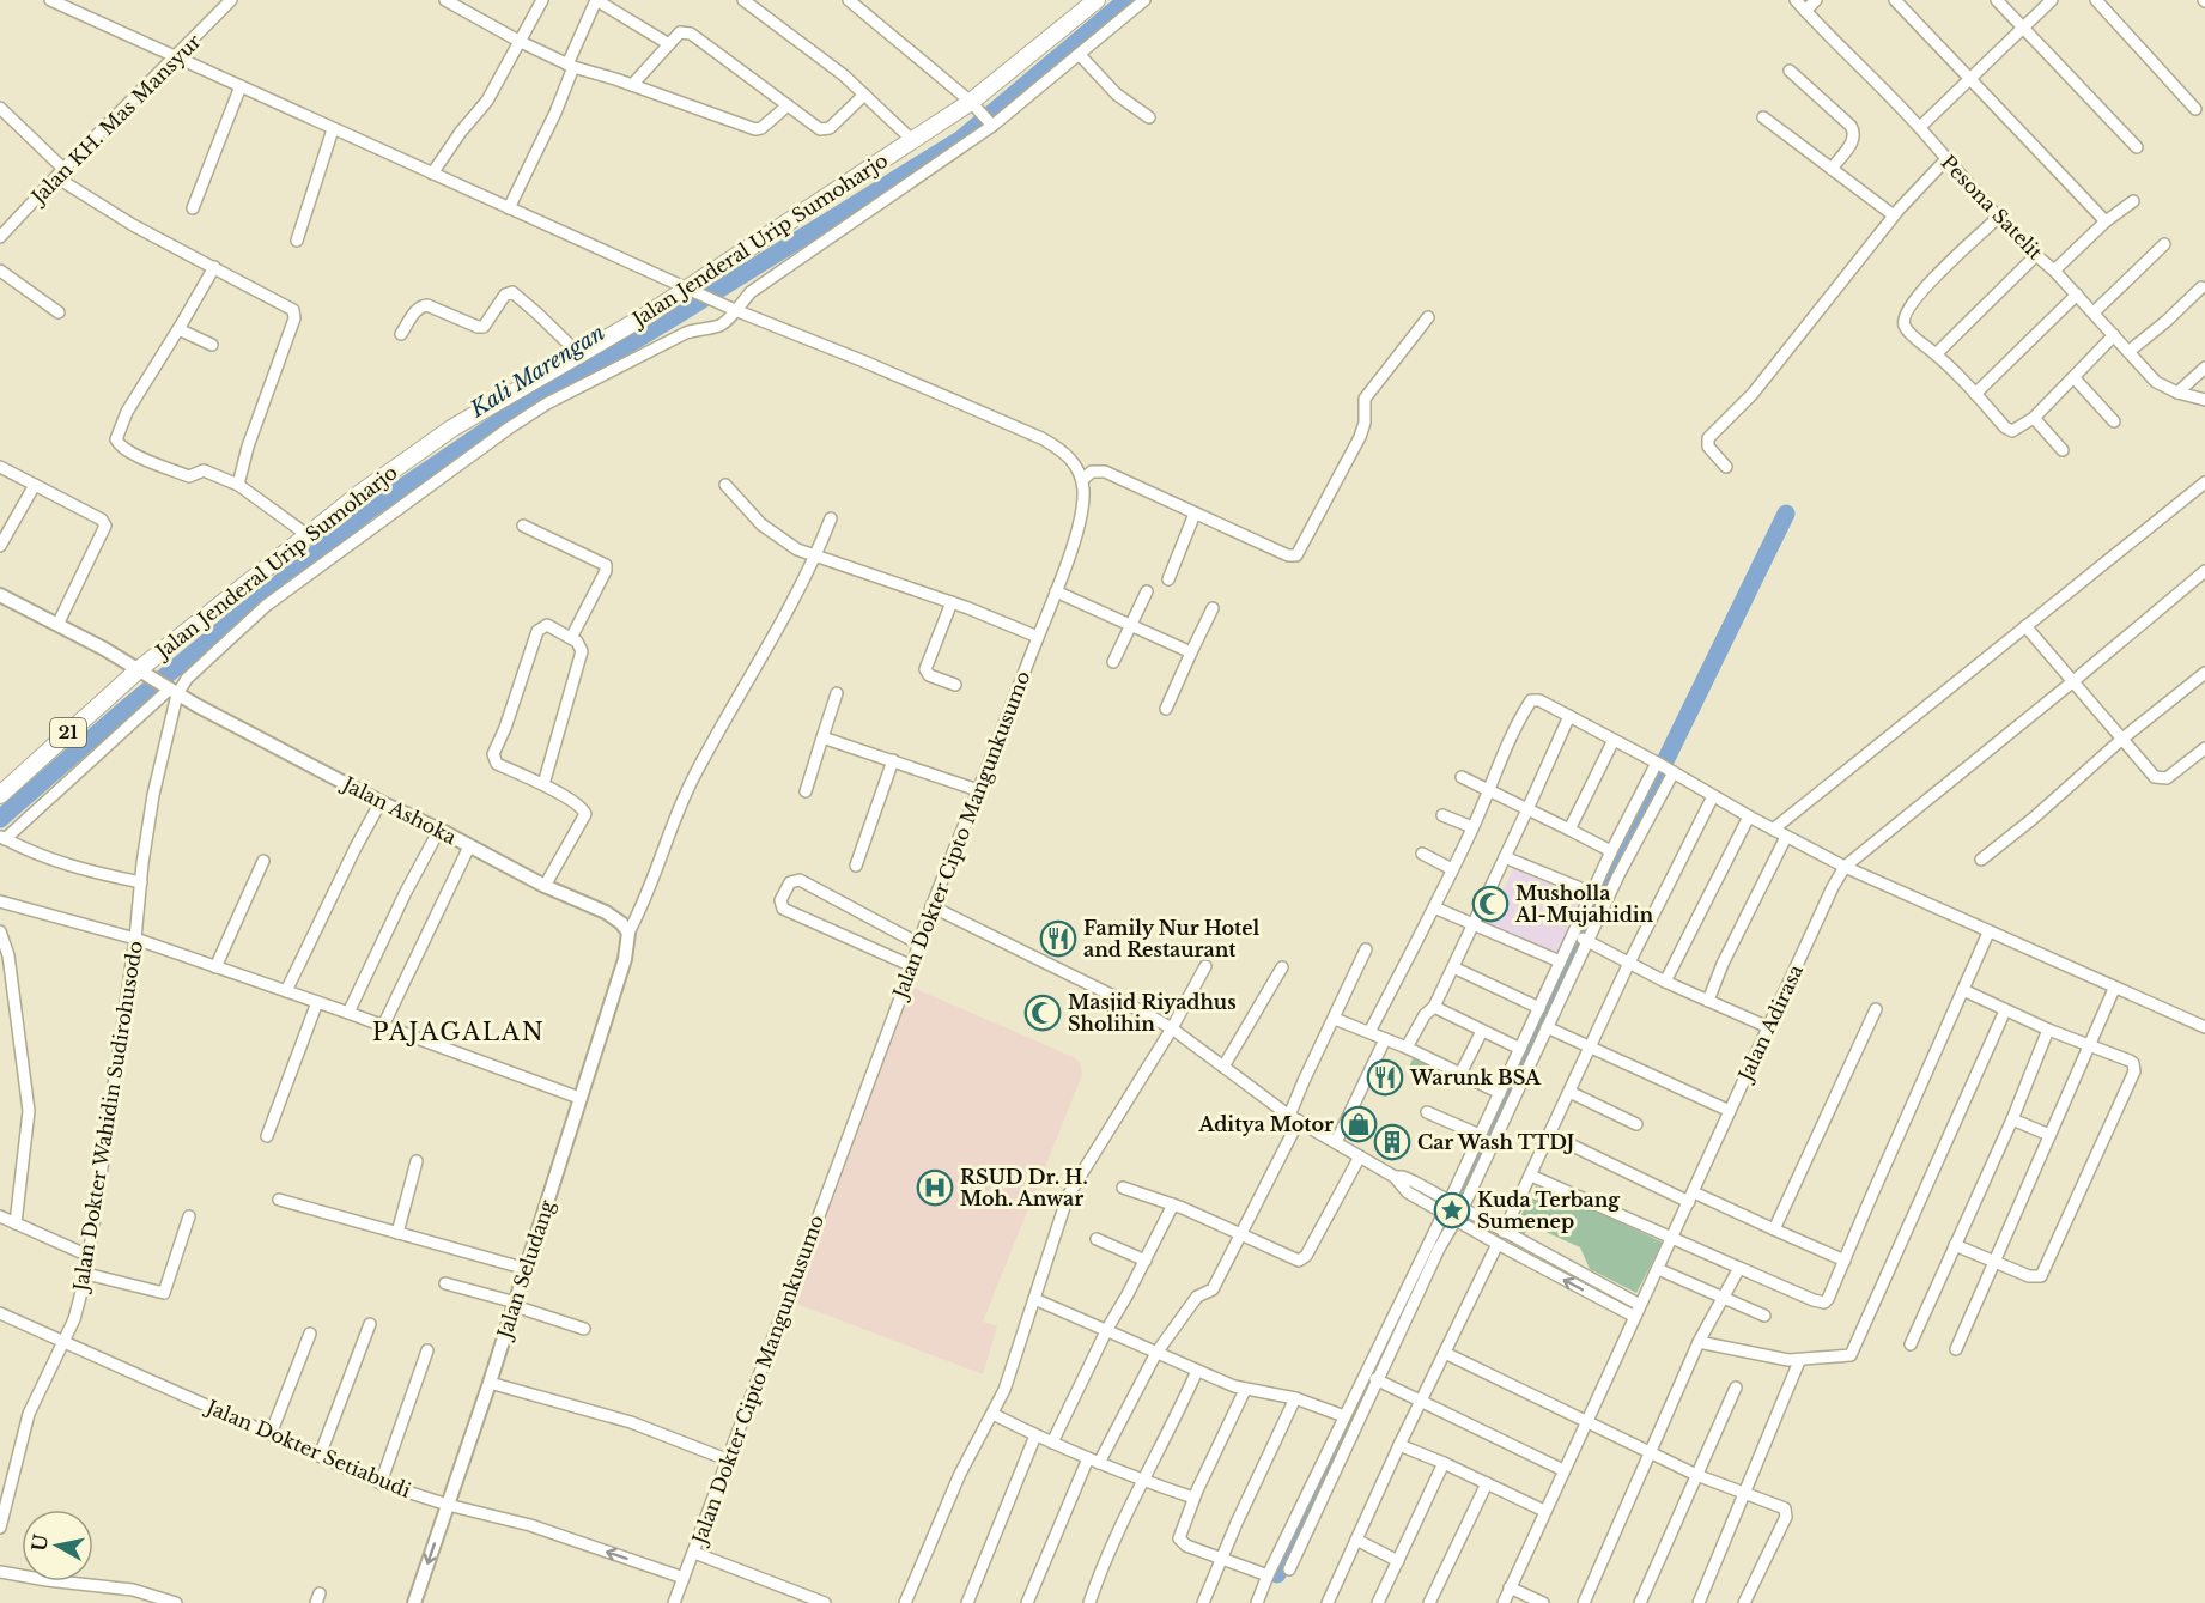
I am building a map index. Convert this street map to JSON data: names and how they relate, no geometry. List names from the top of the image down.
{
  "streets": {
    "highway": ["Jalan Jenderal Urip Sumoharjo", "21"],
    "main road": ["Jalan Ashoka", "Jalan Seludang"],
    "street": [
      "Jalan KH. Mas Mansyur",
      "Pesona Satelit",
      "Jalan Dokter Cipto Mangunkusumo",
      "Jalan Adirasa",
      "Jalan Dokter Wahidin Sudirohusodo",
      "Jalan Dokter Setiabudi"
    ]
  },
  "crossings": [
    ["Jalan Jenderal Urip Sumoharjo", "21"],
    ["Jalan Ashoka", "Jalan Dokter Wahidin Sudirohusodo"],
    ["Jalan Ashoka", "Jalan Seludang"],
    ["Jalan Dokter Cipto Mangunkusumo", "Jalan Dokter Setiabudi"],
    ["Jalan Dokter Wahidin Sudirohusodo", "Jalan Dokter Setiabudi"],
    ["Jalan Seludang", "Jalan Dokter Setiabudi"]
  ],
  "districts": ["PAJAGALAN"],
  "water": ["Kali Marengan"],
  "places": {
    "mosque": ["Musholla Al-Mujahidin", "Masjid Riyadhus Sholihin"],
    "restaurant": ["Family Nur Hotel and Restaurant", "Warunk BSA"],
    "shop": ["Aditya Motor"],
    "building": ["Car Wash TTDJ"],
    "hospital": ["RSUD Dr. H. Moh. Anwar"],
    "place": ["Kuda Terbang Sumenep"]
  },
  "north": "left"
}
